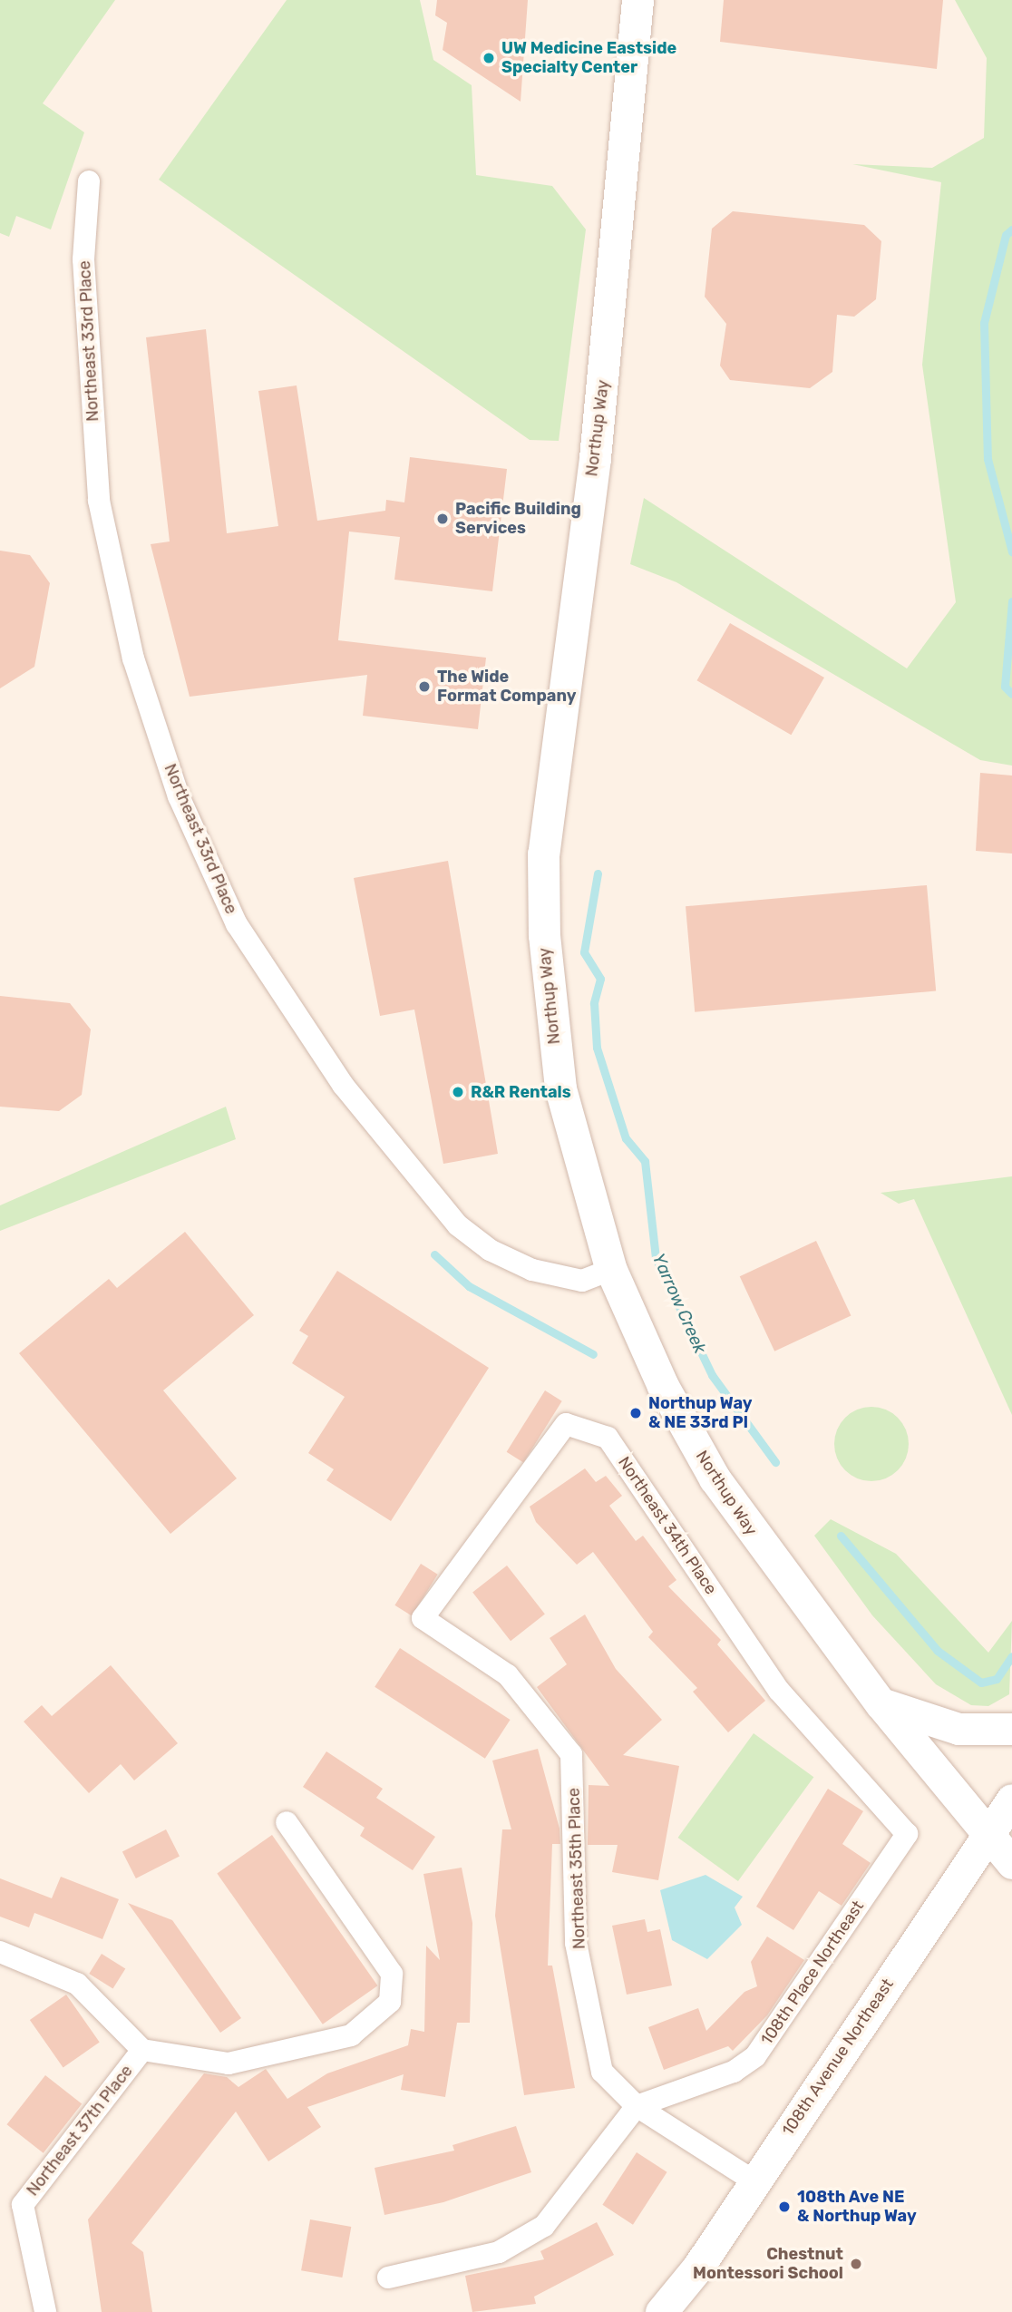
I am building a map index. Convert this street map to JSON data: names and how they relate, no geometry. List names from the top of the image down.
{
  "streets": {
    "main road": ["Northup Way", "108th Avenue Northeast"],
    "street": [
      "Northeast 33rd Place",
      "Northeast 34th Place",
      "Northeast 35th Place",
      "108th Place Northeast",
      "Northeast 37th Place"
    ]
  },
  "crossings": [
    ["Northeast 33rd Place", "Northup Way"],
    ["Northup Way", "108th Avenue Northeast"],
    ["Northeast 34th Place", "Northeast 35th Place"],
    ["Northeast 34th Place", "108th Place Northeast"],
    ["Northeast 35th Place", "108th Place Northeast"],
    ["Northeast 35th Place", "108th Avenue Northeast"]
  ],
  "water": ["Yarrow Creek"],
  "places": [
    "UW Medicine Eastside Specialty Center",
    "Pacific Building Services",
    "The Wide Format Company",
    "R&R Rentals",
    "Northup Way & NE 33rd Pl",
    "108th Ave NE & Northup Way",
    "Chestnut Montessori School"
  ]
}
